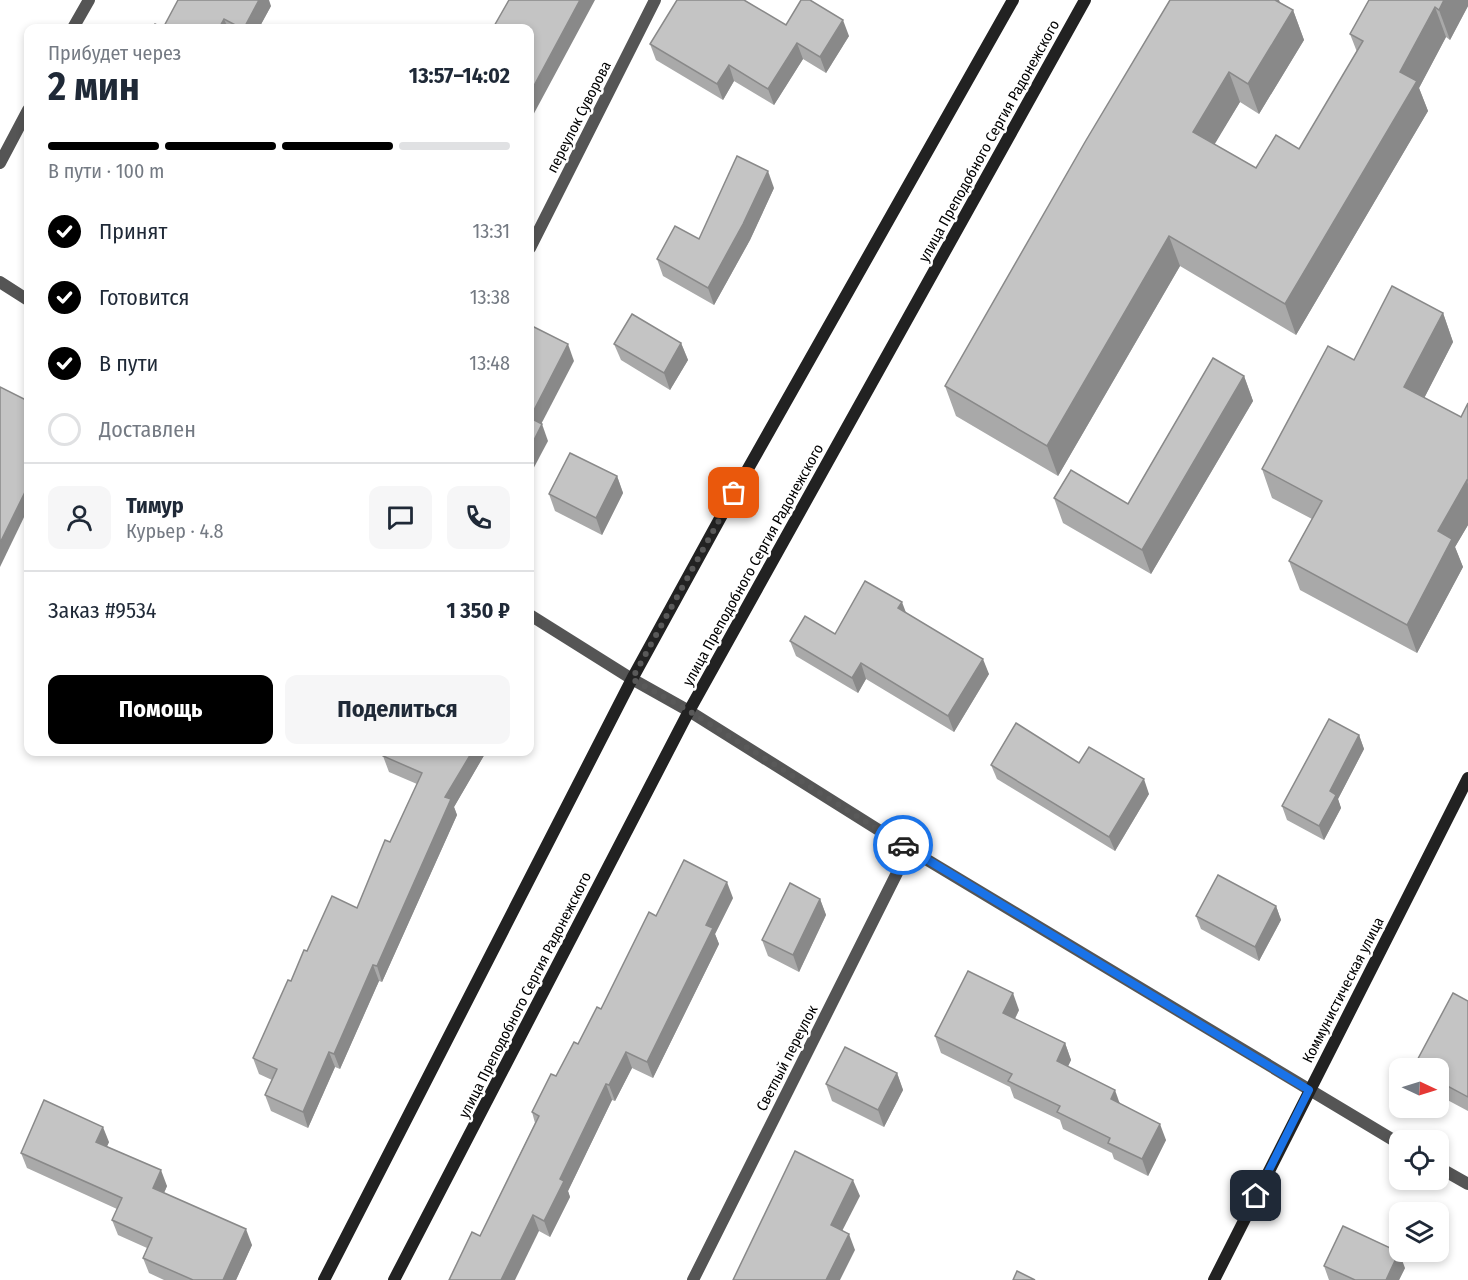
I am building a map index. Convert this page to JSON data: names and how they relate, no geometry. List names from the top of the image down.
{
  "streets": {
    "street": [
      "переулок Суворова",
      "улица Преподобного Сергия Радонежского",
      "Коммунистическая улица",
      "Светлый переулок"
    ]
  },
  "north": "right",
  "page": {
    "heading": ["2 мин", "Прибудет через", "13:57–14:02"],
    "panel": [
      "Тимур",
      "Курьер · 4.8",
      "Заказ #9534",
      "1 350 ₽"
    ],
    "bar": "В пути · 100 m",
    "list": [
      ["Принят", "13:31"],
      ["Готовится", "13:38"],
      ["В пути", "13:48"],
      "Доставлен"
    ],
    "buttons": ["Помощь", "Поделиться"]
  }
}
